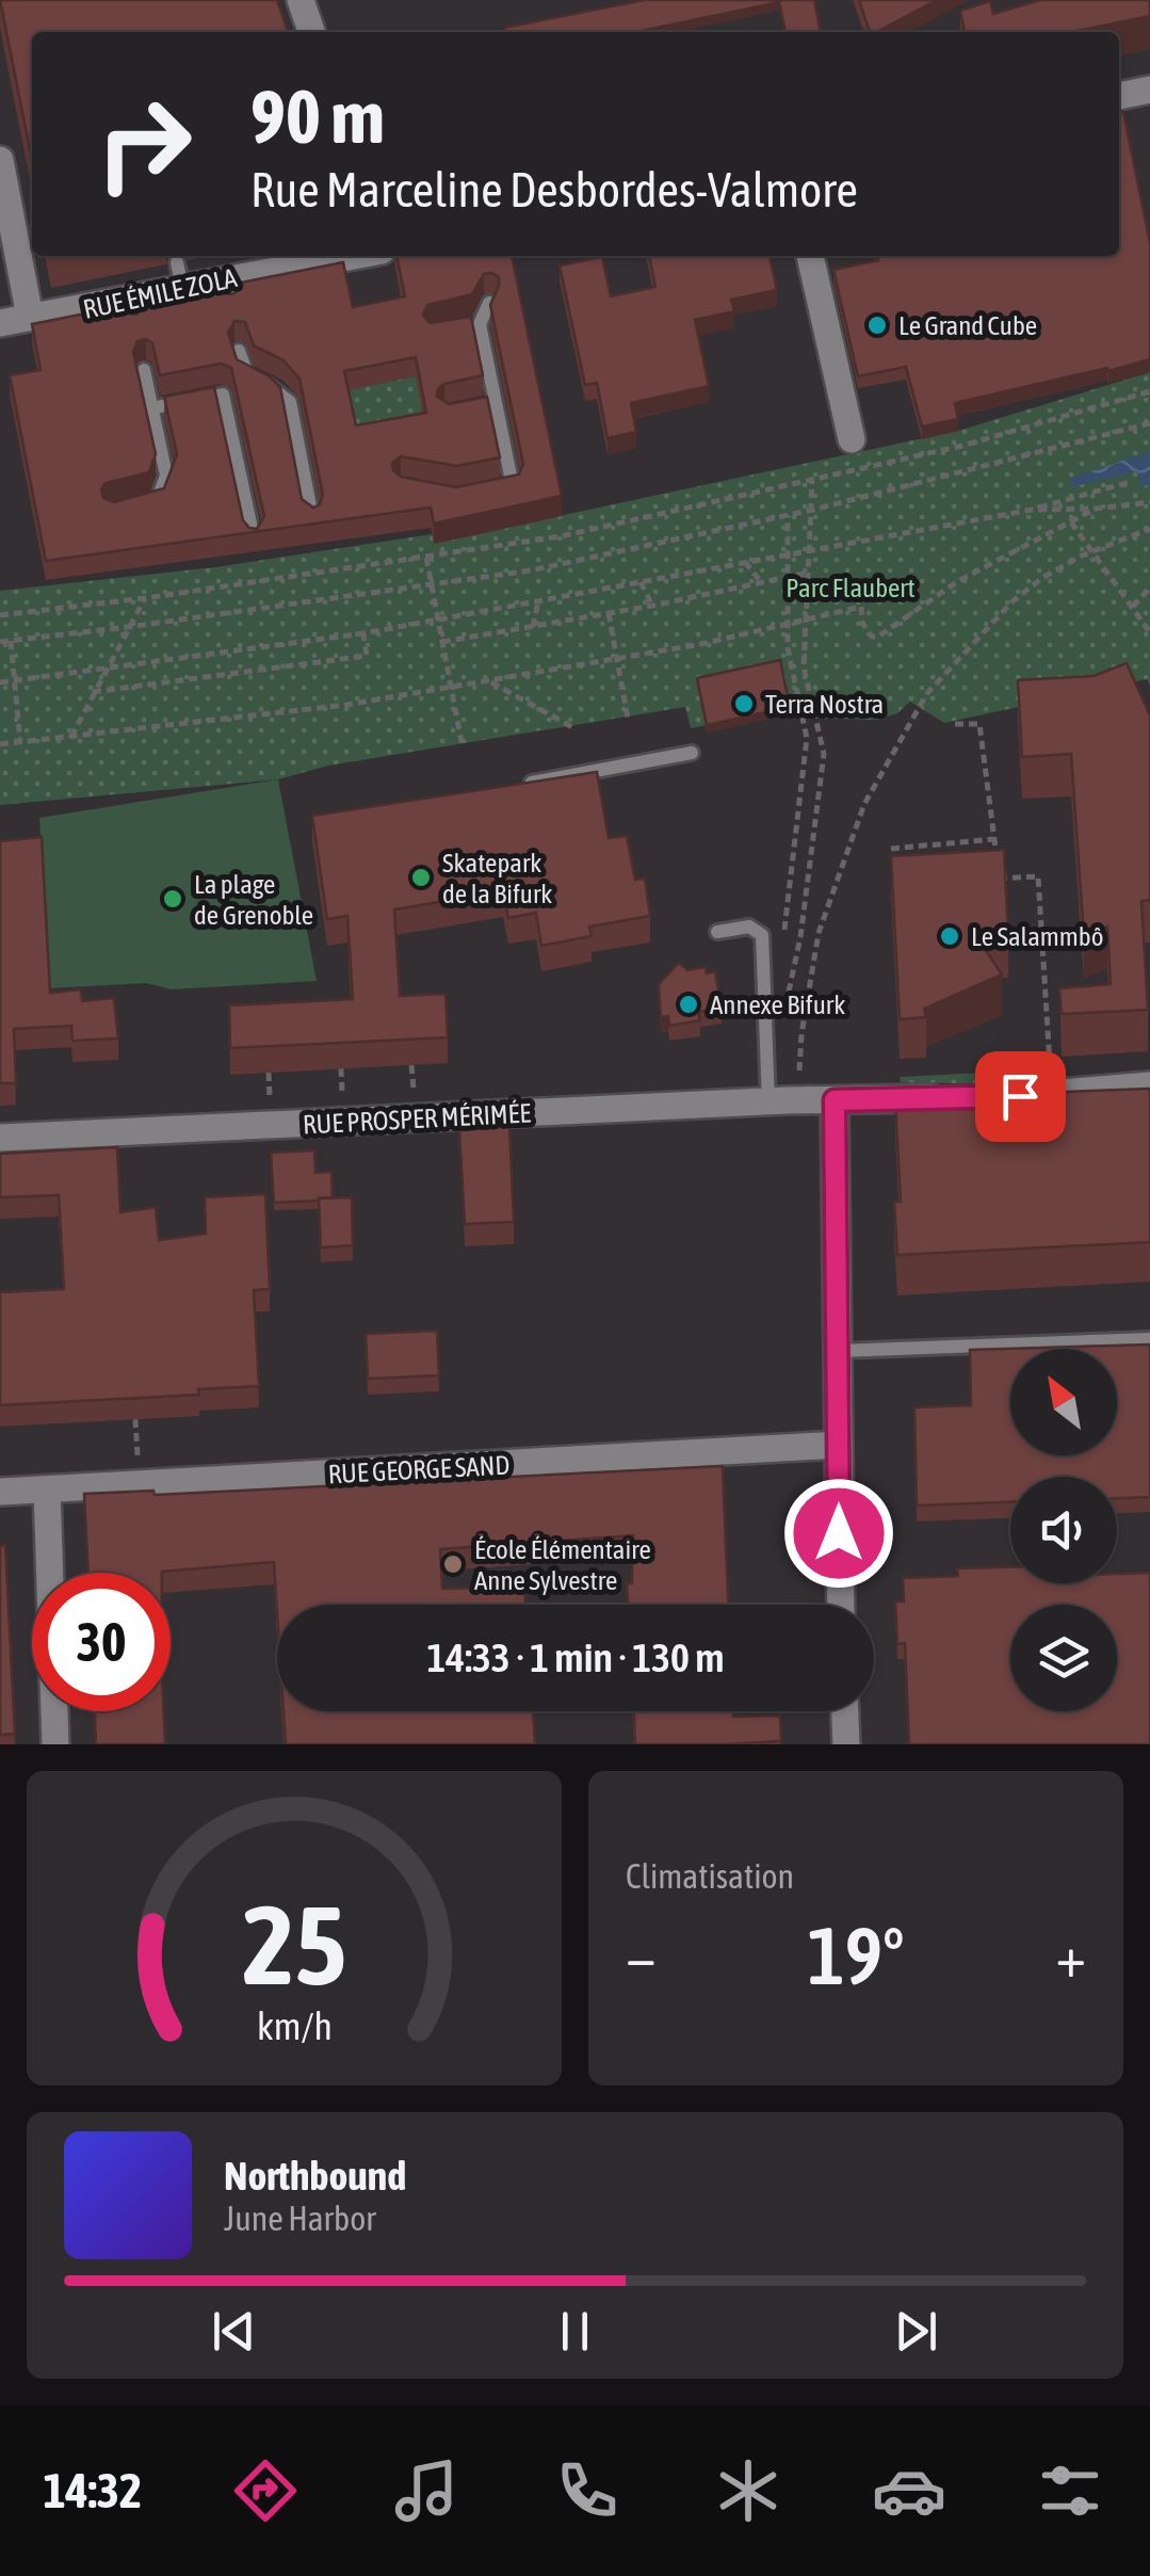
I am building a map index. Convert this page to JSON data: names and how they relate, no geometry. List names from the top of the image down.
{
  "streets": {
    "street": ["RUE ÉMILE ZOLA", "RUE PROSPER MÉRIMÉE", "RUE GEORGE SAND"]
  },
  "parks": ["Parc Flaubert"],
  "places": [
    "Le Grand Cube",
    "Terra Nostra",
    "Skatepark de la Bifurk",
    "La plage de Grenoble",
    "Le Salammbô",
    "Annexe Bifurk",
    "École Élémentaire Anne Sylvestre"
  ],
  "north": "top left",
  "page": {
    "turn": ["90 m", "Rue Marceline Desbordes-Valmore"],
    "limit": "30",
    "trip": "14:33 · 1 min · 130 m",
    "tile": "Climatisation",
    "heat": ["−", "19°", "+"],
    "song": ["Northbound", "June Harbor"],
    "tabs": "14:32",
    "gauge": ["25", "km/h"]
  }
}
